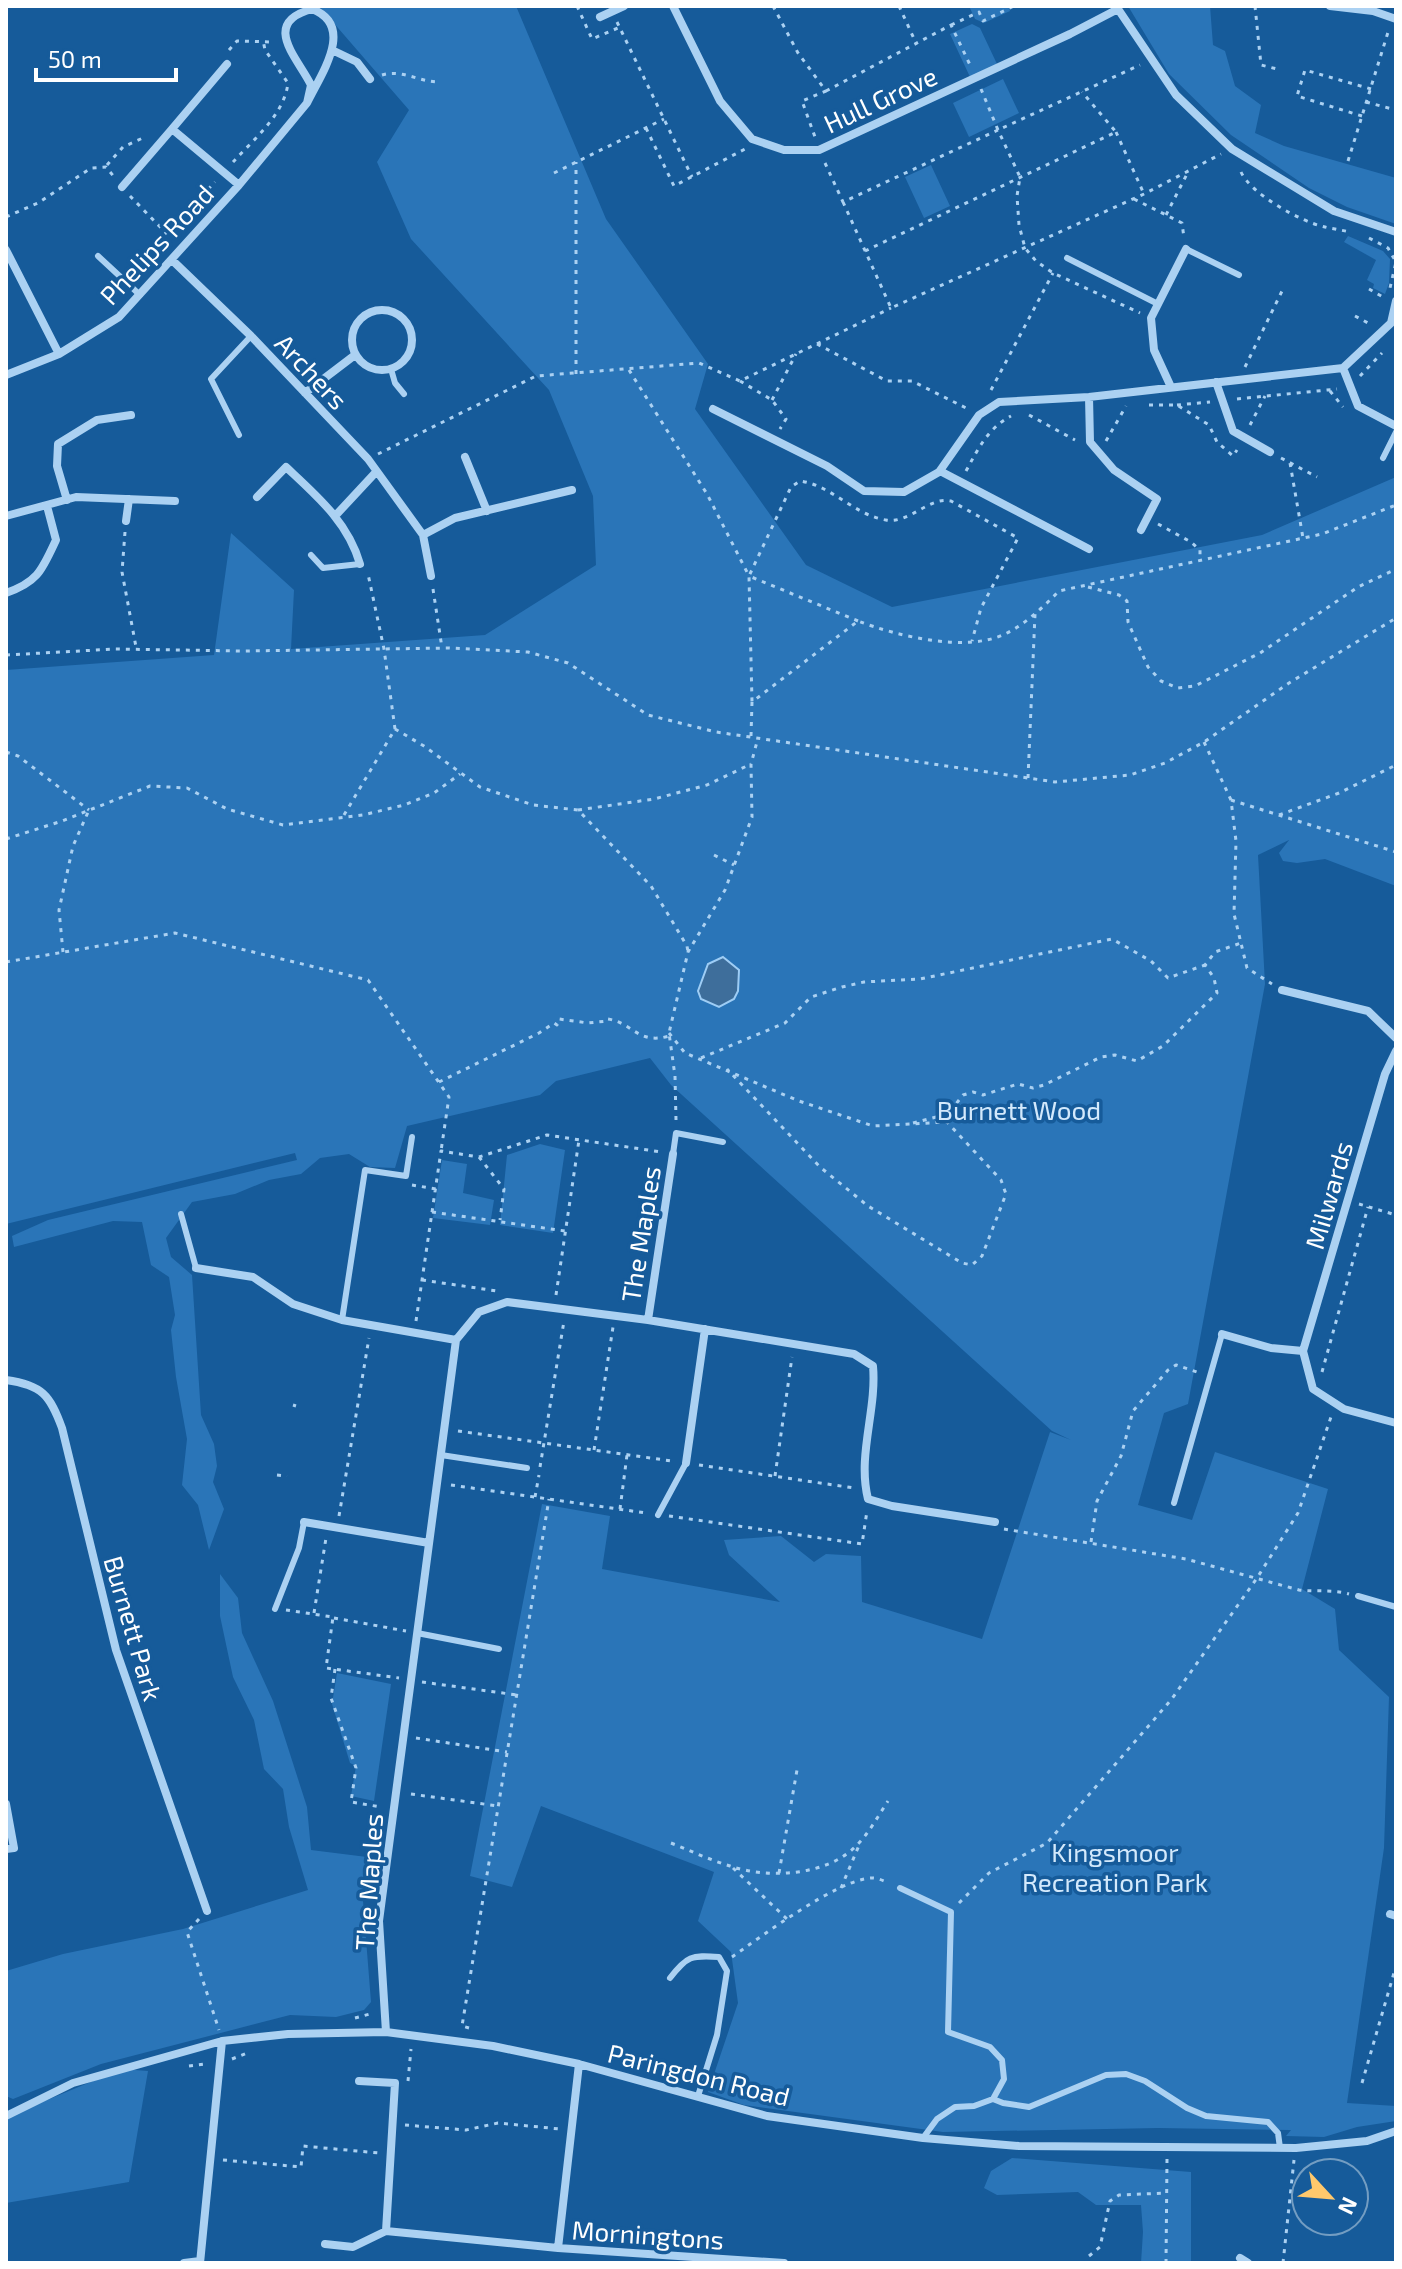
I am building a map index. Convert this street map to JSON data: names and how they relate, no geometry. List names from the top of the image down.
{
  "streets": {
    "street": [
      "Hull Grove",
      "Phelips Road",
      "Archers",
      "Milwards",
      "The Maples",
      "Burnett Park",
      "Paringdon Road",
      "Morningtons"
    ]
  },
  "crossings": [
    ["Phelips Road", "Archers"],
    ["The Maples", "Paringdon Road"],
    ["Paringdon Road", "Morningtons"]
  ],
  "parks": ["Burnett Wood", "Kingsmoor Recreation Park"],
  "scale_bar": "50 m",
  "north": "bottom right"
}
